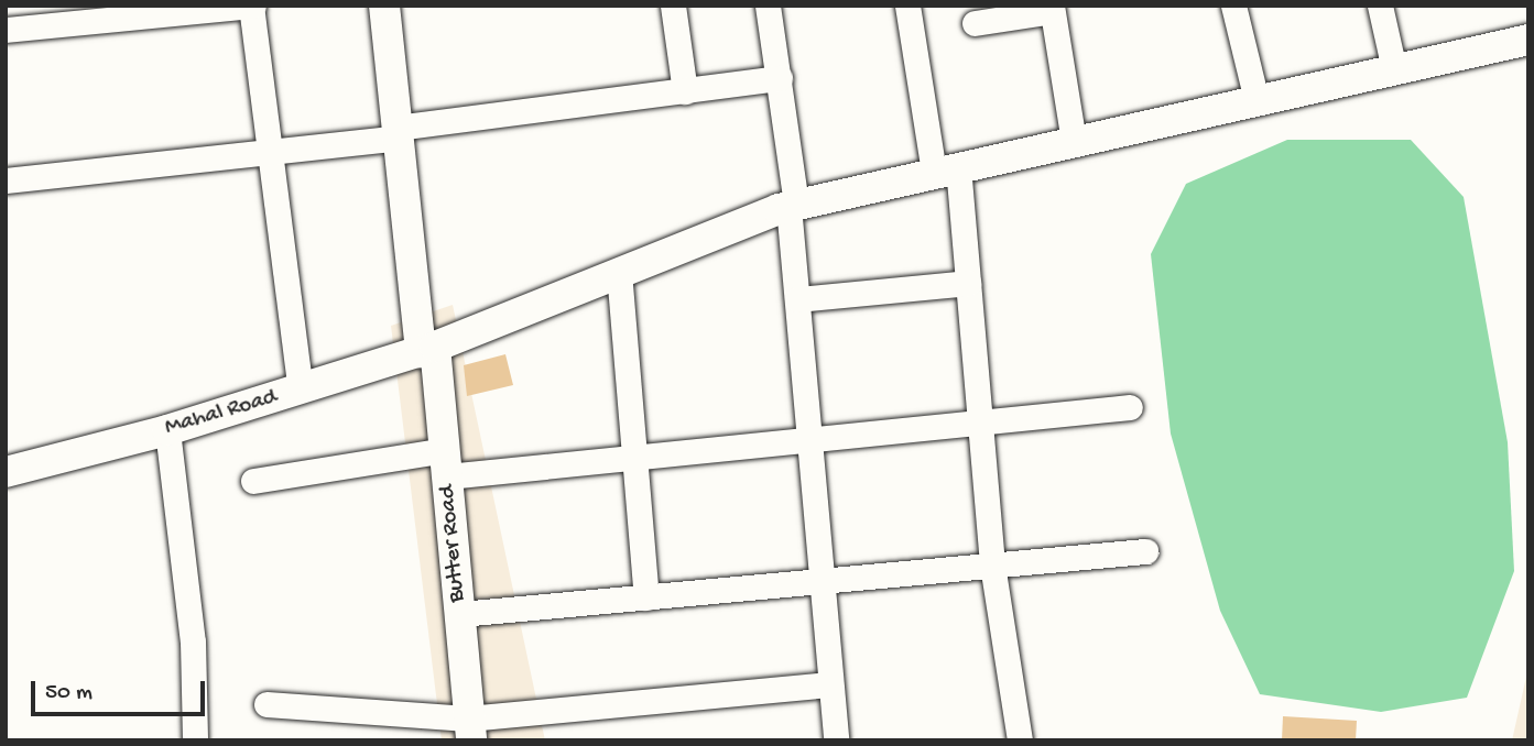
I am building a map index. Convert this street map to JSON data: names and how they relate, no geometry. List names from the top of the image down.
{
  "streets": {
    "street": ["Mahal Road", "Butter Road"]
  },
  "crossings": [
    ["Mahal Road", "Butter Road"]
  ],
  "scale_bar": "50 m"
}
